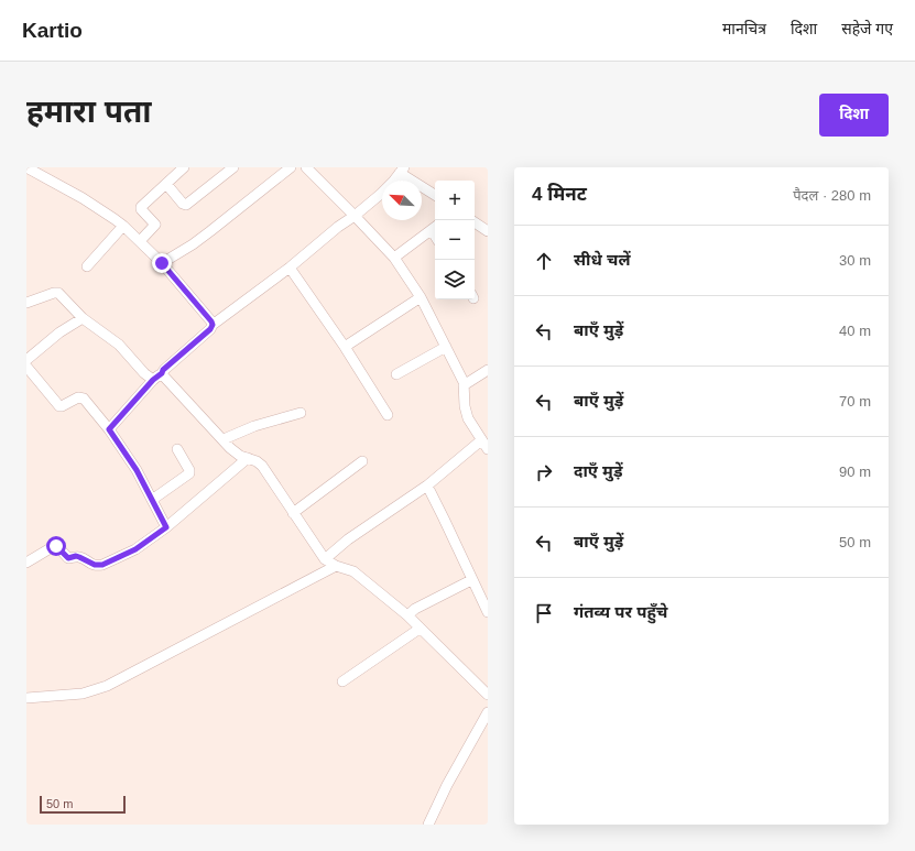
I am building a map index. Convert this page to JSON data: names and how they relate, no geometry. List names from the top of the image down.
{
  "scale_bar": "50 m",
  "north": "top left",
  "page": {
    "header": "Kartio",
    "nav": ["मानचित्र", "दिशा", "सहेजे गए"],
    "buttons": "दिशा",
    "title": "हमारा पता",
    "heading": ["4 मिनट", "पैदल · 280 m"],
    "map_buttons": ["+", "−"],
    "list": [
      ["सीधे चलें", "30 m"],
      ["बाएँ मुड़ें", "40 m"],
      ["बाएँ मुड़ें", "70 m"],
      ["दाएँ मुड़ें", "90 m"],
      ["बाएँ मुड़ें", "50 m"],
      "गंतव्य पर पहुँचे"
    ],
    "scale": "50 m"
  }
}
